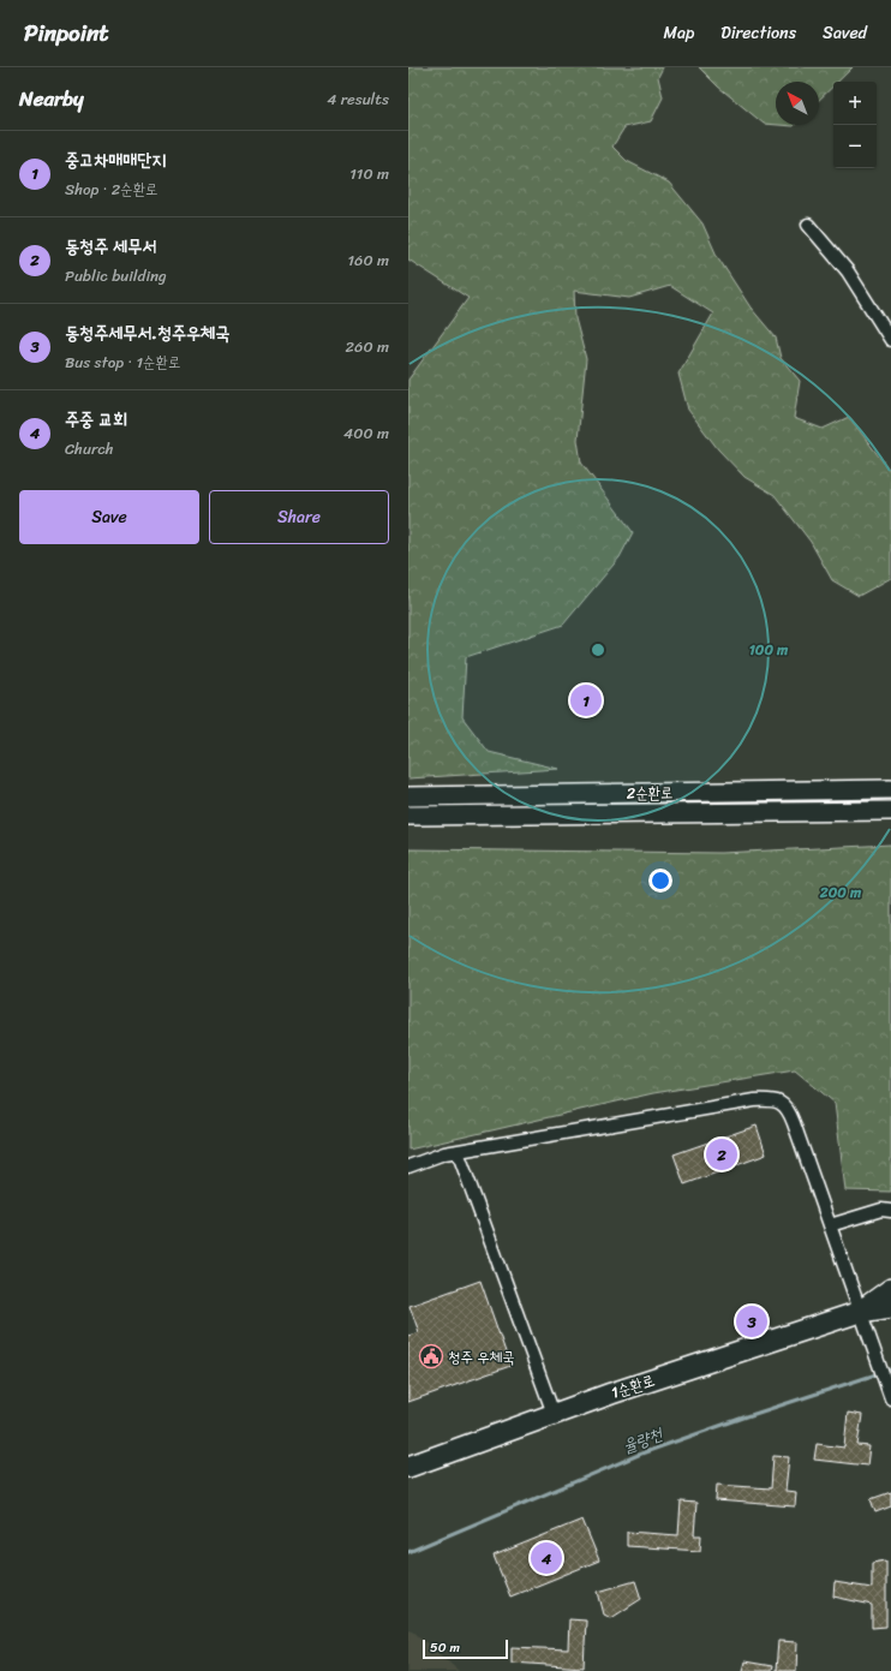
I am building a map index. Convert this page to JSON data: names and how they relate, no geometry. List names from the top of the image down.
{
  "streets": {
    "main road": ["1순환로"],
    "street": ["2순환로"]
  },
  "water": ["율량천"],
  "places": {
    "public building": ["청주 우체국"]
  },
  "scale_bar": "50 m",
  "north": "top left",
  "page": {
    "header": "Pinpoint",
    "nav": ["Map", "Directions", "Saved"],
    "heading": ["Nearby", "4 results"],
    "map_buttons": ["+", "−"],
    "list": [
      {
        "mark": "1",
        "name": "중고차매매단지",
        "note": "Shop · 2순환로",
        "value": "110 m"
      },
      {
        "mark": "2",
        "name": "동청주 세무서",
        "note": "Public building",
        "value": "160 m"
      },
      {
        "mark": "3",
        "name": "동청주세무서.청주우체국",
        "note": "Bus stop · 1순환로",
        "value": "260 m"
      },
      {
        "mark": "4",
        "name": "주중 교회",
        "note": "Church",
        "value": "400 m"
      }
    ],
    "buttons": ["Save", "Share"],
    "pins": [
      "1",
      "2",
      "3",
      "4"
    ],
    "scale": "50 m"
  },
  "rings": ["100 m", "200 m"]
}
